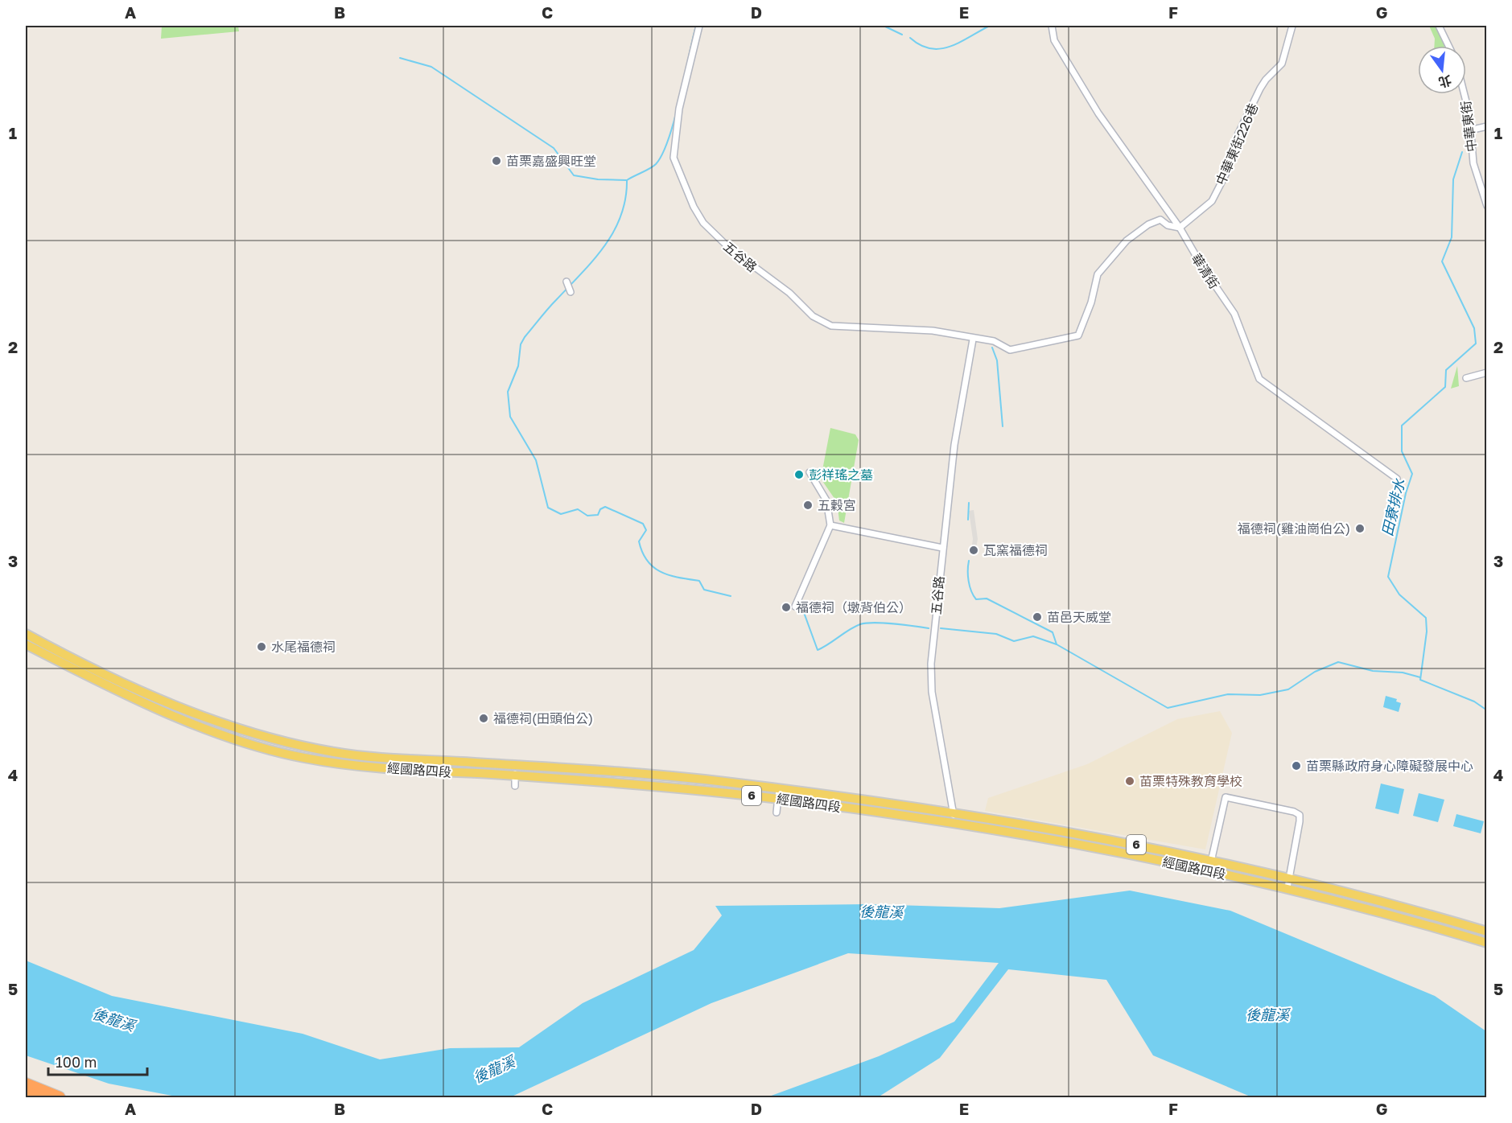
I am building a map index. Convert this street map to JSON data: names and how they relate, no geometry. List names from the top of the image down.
{
  "streets": {
    "main road": ["經國路四段", "6"],
    "street": [
      "中華東街",
      "中華東街226巷",
      "五谷路",
      "華清街"
    ]
  },
  "crossings": [
    ["中華東街226巷", "五谷路"],
    ["中華東街226巷", "華清街"],
    ["五谷路", "華清街"],
    ["五谷路", "經國路四段"]
  ],
  "water": ["田寮排水", "後龍溪"],
  "places": [
    "苗栗嘉盛興旺堂",
    "彭祥瑤之墓",
    "五穀宮",
    "福德祠(雞油崗伯公)",
    "瓦窯福德祠",
    "福德祠（墩背伯公）",
    "苗邑天威堂",
    "水尾福德祠",
    "福德祠(田頭伯公)",
    "苗栗縣政府身心障礙發展中心",
    "苗栗特殊教育學校"
  ],
  "scale_bar": "100 m",
  "north": "bottom",
  "grid": {
    "columns": [
      "A",
      "B",
      "C",
      "D",
      "E",
      "F",
      "G"
    ],
    "rows": [
      "1",
      "2",
      "3",
      "4",
      "5"
    ]
  }
}
